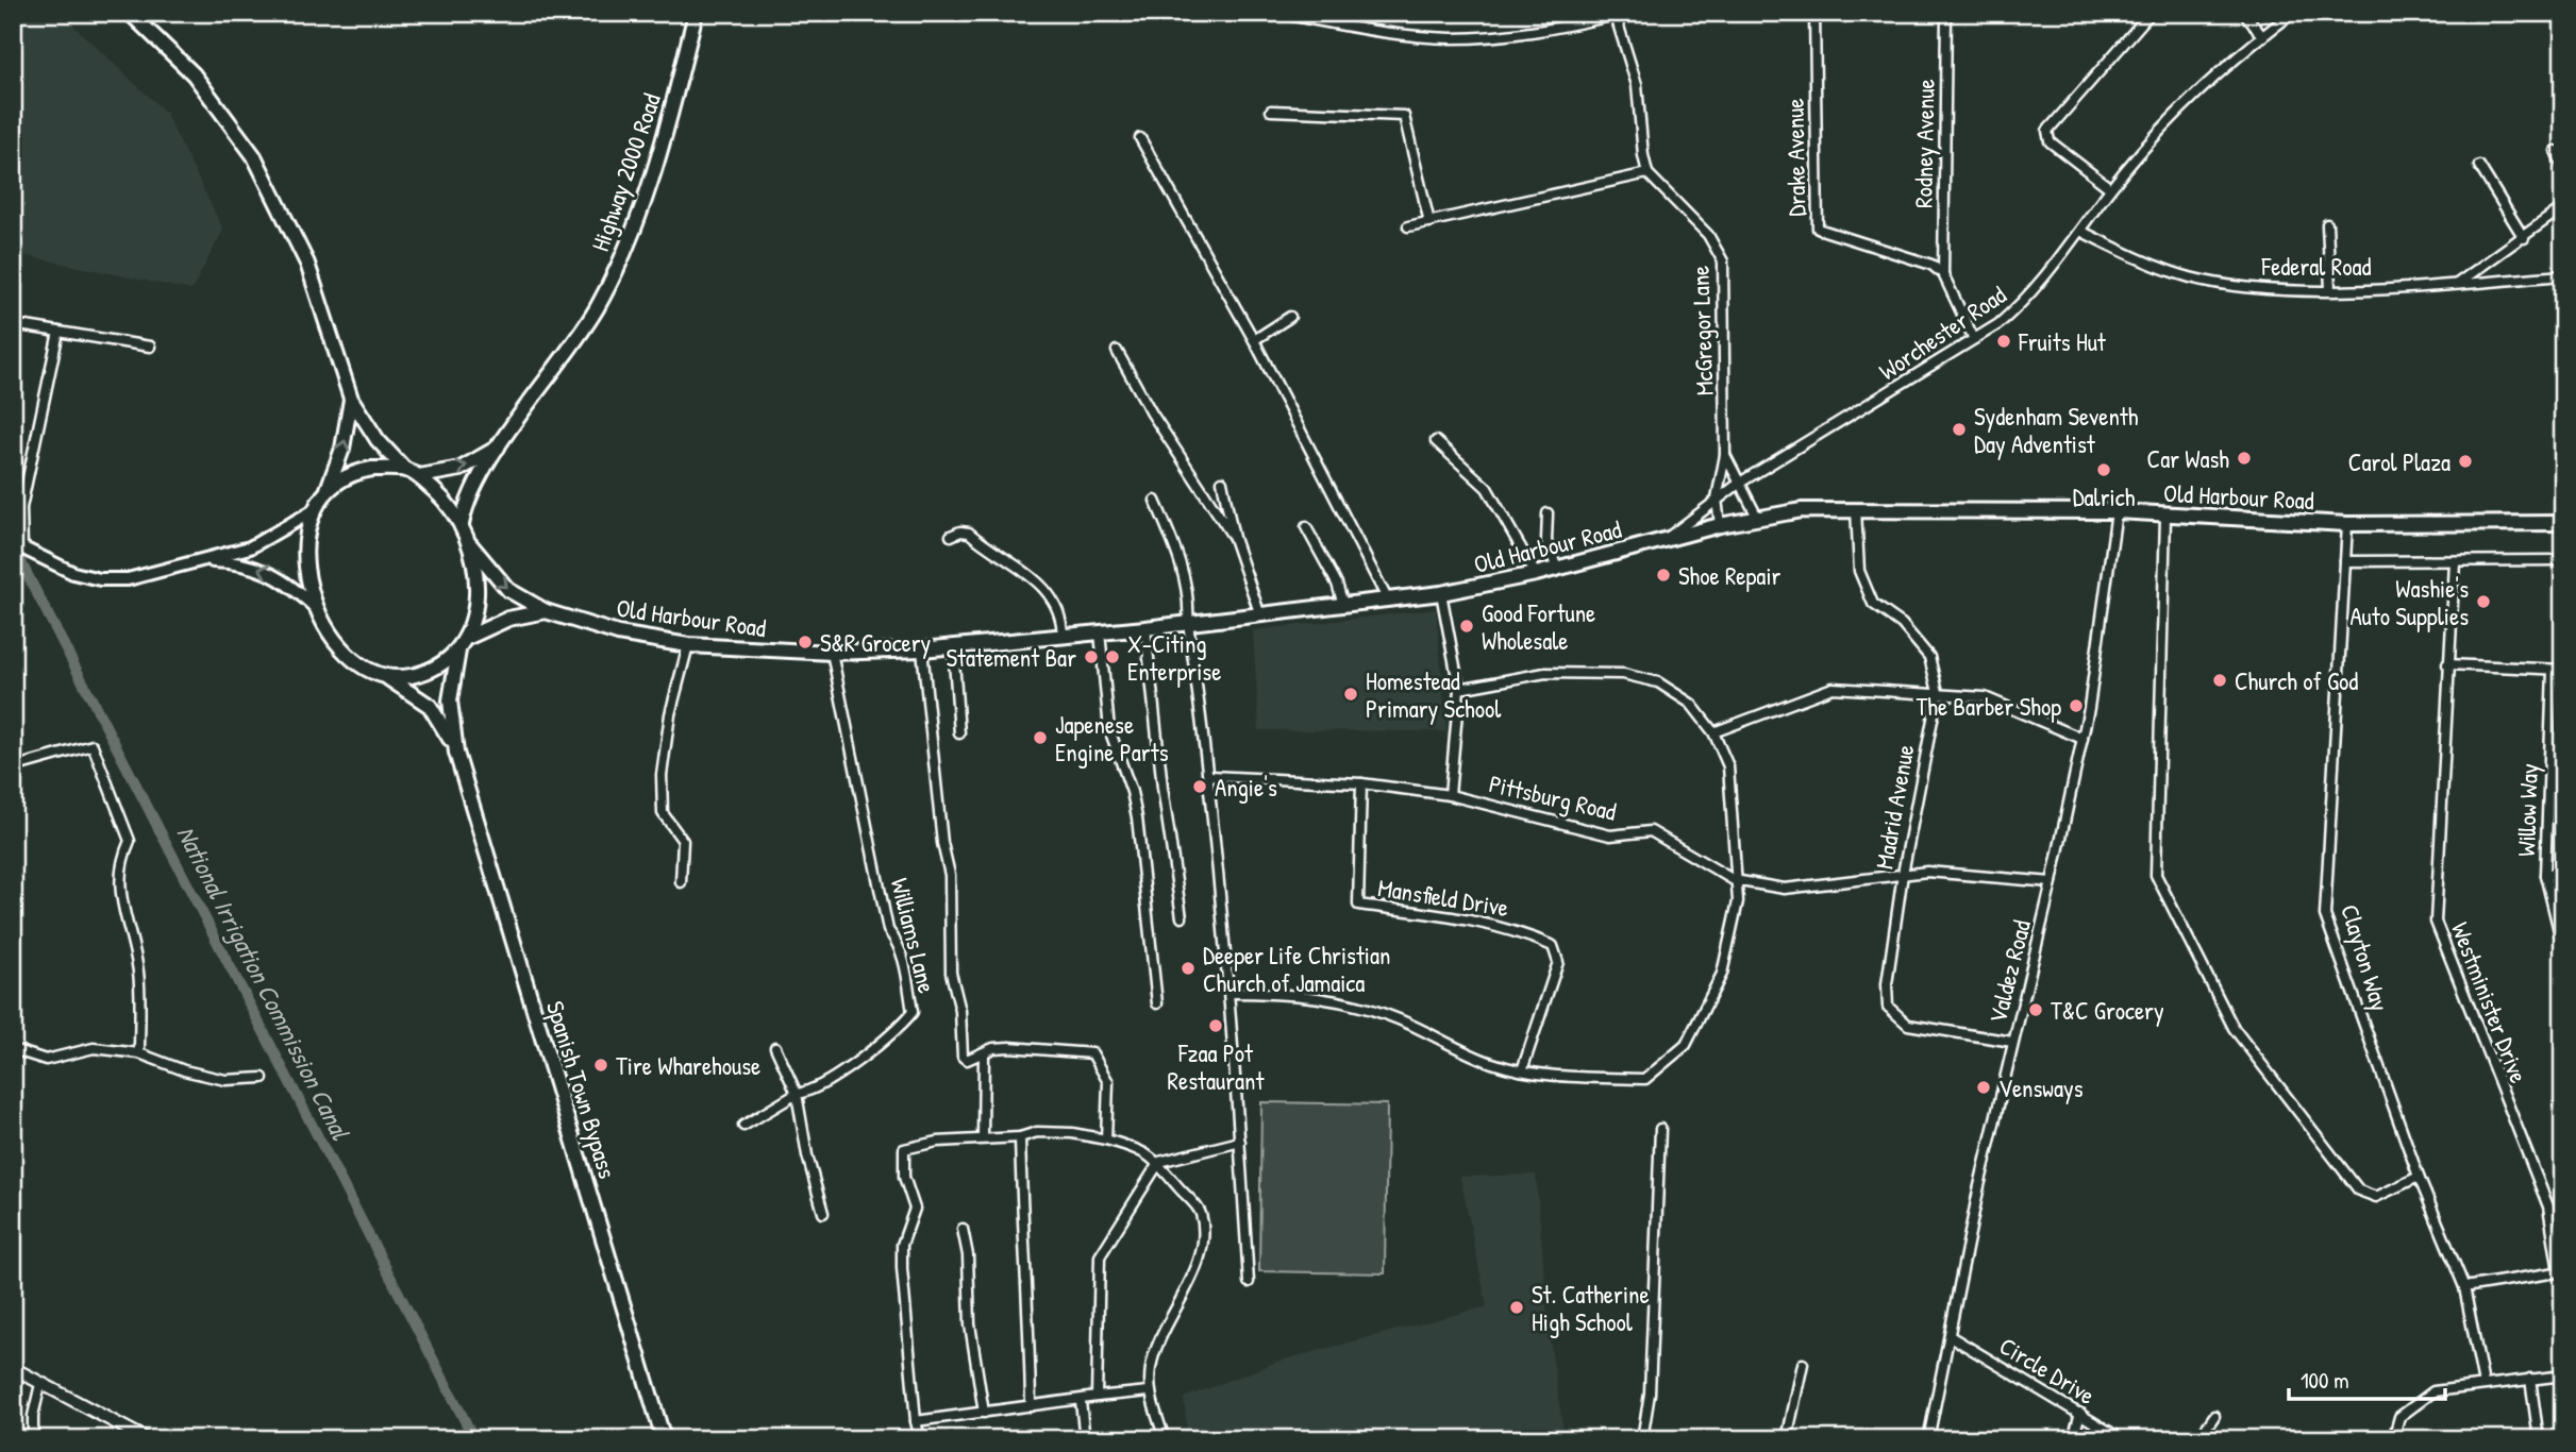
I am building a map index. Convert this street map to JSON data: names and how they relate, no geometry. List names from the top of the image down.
{
  "streets": {
    "main road": ["Highway 2000 Road", "Old Harbour Road", "Spanish Town Bypass"],
    "street": [
      "Rodney Avenue",
      "Drake Avenue",
      "Federal Road",
      "McGregor Lane",
      "Worchester Road",
      "Pittsburg Road",
      "Madrid Avenue",
      "Willow Way",
      "Mansfield Drive",
      "Williams Lane",
      "Clayton Way",
      "Valdez Road",
      "Westminister Drive",
      "Circle Drive"
    ]
  },
  "crossings": [
    ["Rodney Avenue", "Drake Avenue"],
    ["Highway 2000 Road", "Old Harbour Road"],
    ["Highway 2000 Road", "Spanish Town Bypass"],
    ["Federal Road", "Worchester Road"],
    ["McGregor Lane", "Worchester Road"],
    ["McGregor Lane", "Old Harbour Road"],
    ["Worchester Road", "Old Harbour Road"],
    ["Old Harbour Road", "Madrid Avenue"],
    ["Old Harbour Road", "Williams Lane"],
    ["Old Harbour Road", "Clayton Way"],
    ["Old Harbour Road", "Valdez Road"],
    ["Old Harbour Road", "Spanish Town Bypass"],
    ["Pittsburg Road", "Madrid Avenue"],
    ["Pittsburg Road", "Mansfield Drive"],
    ["Pittsburg Road", "Valdez Road"],
    ["Madrid Avenue", "Valdez Road"],
    ["Valdez Road", "Circle Drive"]
  ],
  "water": ["National Irrigation Commission Canal"],
  "places": [
    "Fruits Hut",
    "Sydenham Seventh Day Adventist",
    "Car Wash",
    "Carol Plaza",
    "Dalrich",
    "Shoe Repair",
    "Washie's Auto Supplies",
    "Good Fortune Wholesale",
    "S&R Grocery",
    "Statement Bar",
    "X-Citing Enterprise",
    "Church of God",
    "Homestead Primary School",
    "The Barber Shop",
    "Japenese Engine Parts",
    "Angie's",
    "Deeper Life Christian Church of Jamaica",
    "T&C Grocery",
    "Fzaa Pot Restaurant",
    "Tire Wharehouse",
    "Vensways",
    "St. Catherine High School"
  ],
  "scale_bar": "100 m"
}
